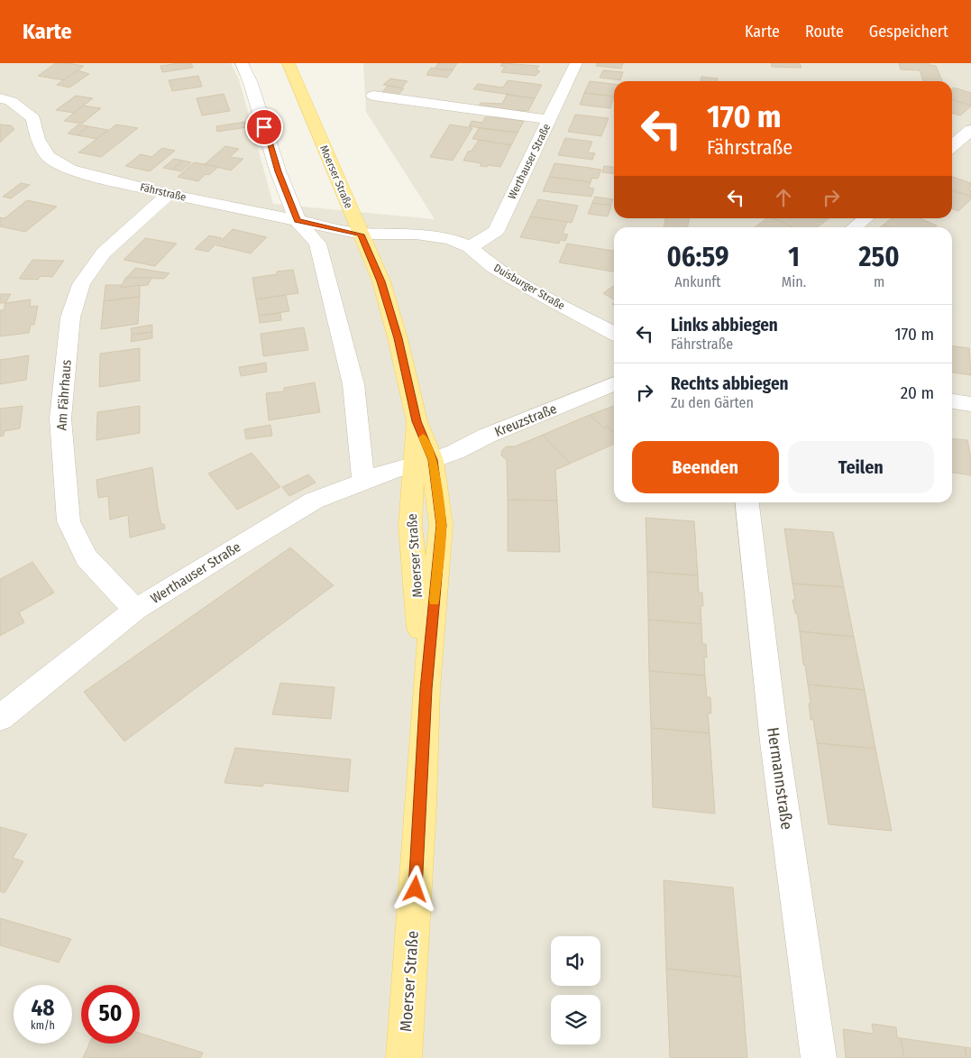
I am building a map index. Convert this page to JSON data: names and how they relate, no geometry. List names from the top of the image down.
{
  "streets": {
    "main road": ["Moerser Straße"],
    "street": [
      "Werthauser Straße",
      "Fährstraße",
      "Duisburger Straße",
      "Am Fährhaus",
      "Kreuzstraße",
      "Hermannstraße"
    ]
  },
  "crossings": [
    ["Werthauser Straße", "Moerser Straße"],
    ["Werthauser Straße", "Duisburger Straße"],
    ["Werthauser Straße", "Am Fährhaus"],
    ["Werthauser Straße", "Kreuzstraße"],
    ["Moerser Straße", "Fährstraße"],
    ["Moerser Straße", "Duisburger Straße"],
    ["Moerser Straße", "Kreuzstraße"],
    ["Fährstraße", "Duisburger Straße"],
    ["Fährstraße", "Am Fährhaus"]
  ],
  "page": {
    "header": "Karte",
    "nav": ["Karte", "Route", "Gespeichert"],
    "turn": ["170 m", "Fährstraße"],
    "eta": [
      "06:59",
      "Ankunft",
      "1",
      "Min.",
      "250",
      "m"
    ],
    "list": [
      {
        "name": "Links abbiegen",
        "note": "Fährstraße",
        "value": "170 m"
      },
      {
        "name": "Rechts abbiegen",
        "note": "Zu den Gärten",
        "value": "20 m"
      }
    ],
    "buttons": ["Beenden", "Teilen"],
    "speed": "48 km/h",
    "limit": "50"
  }
}
